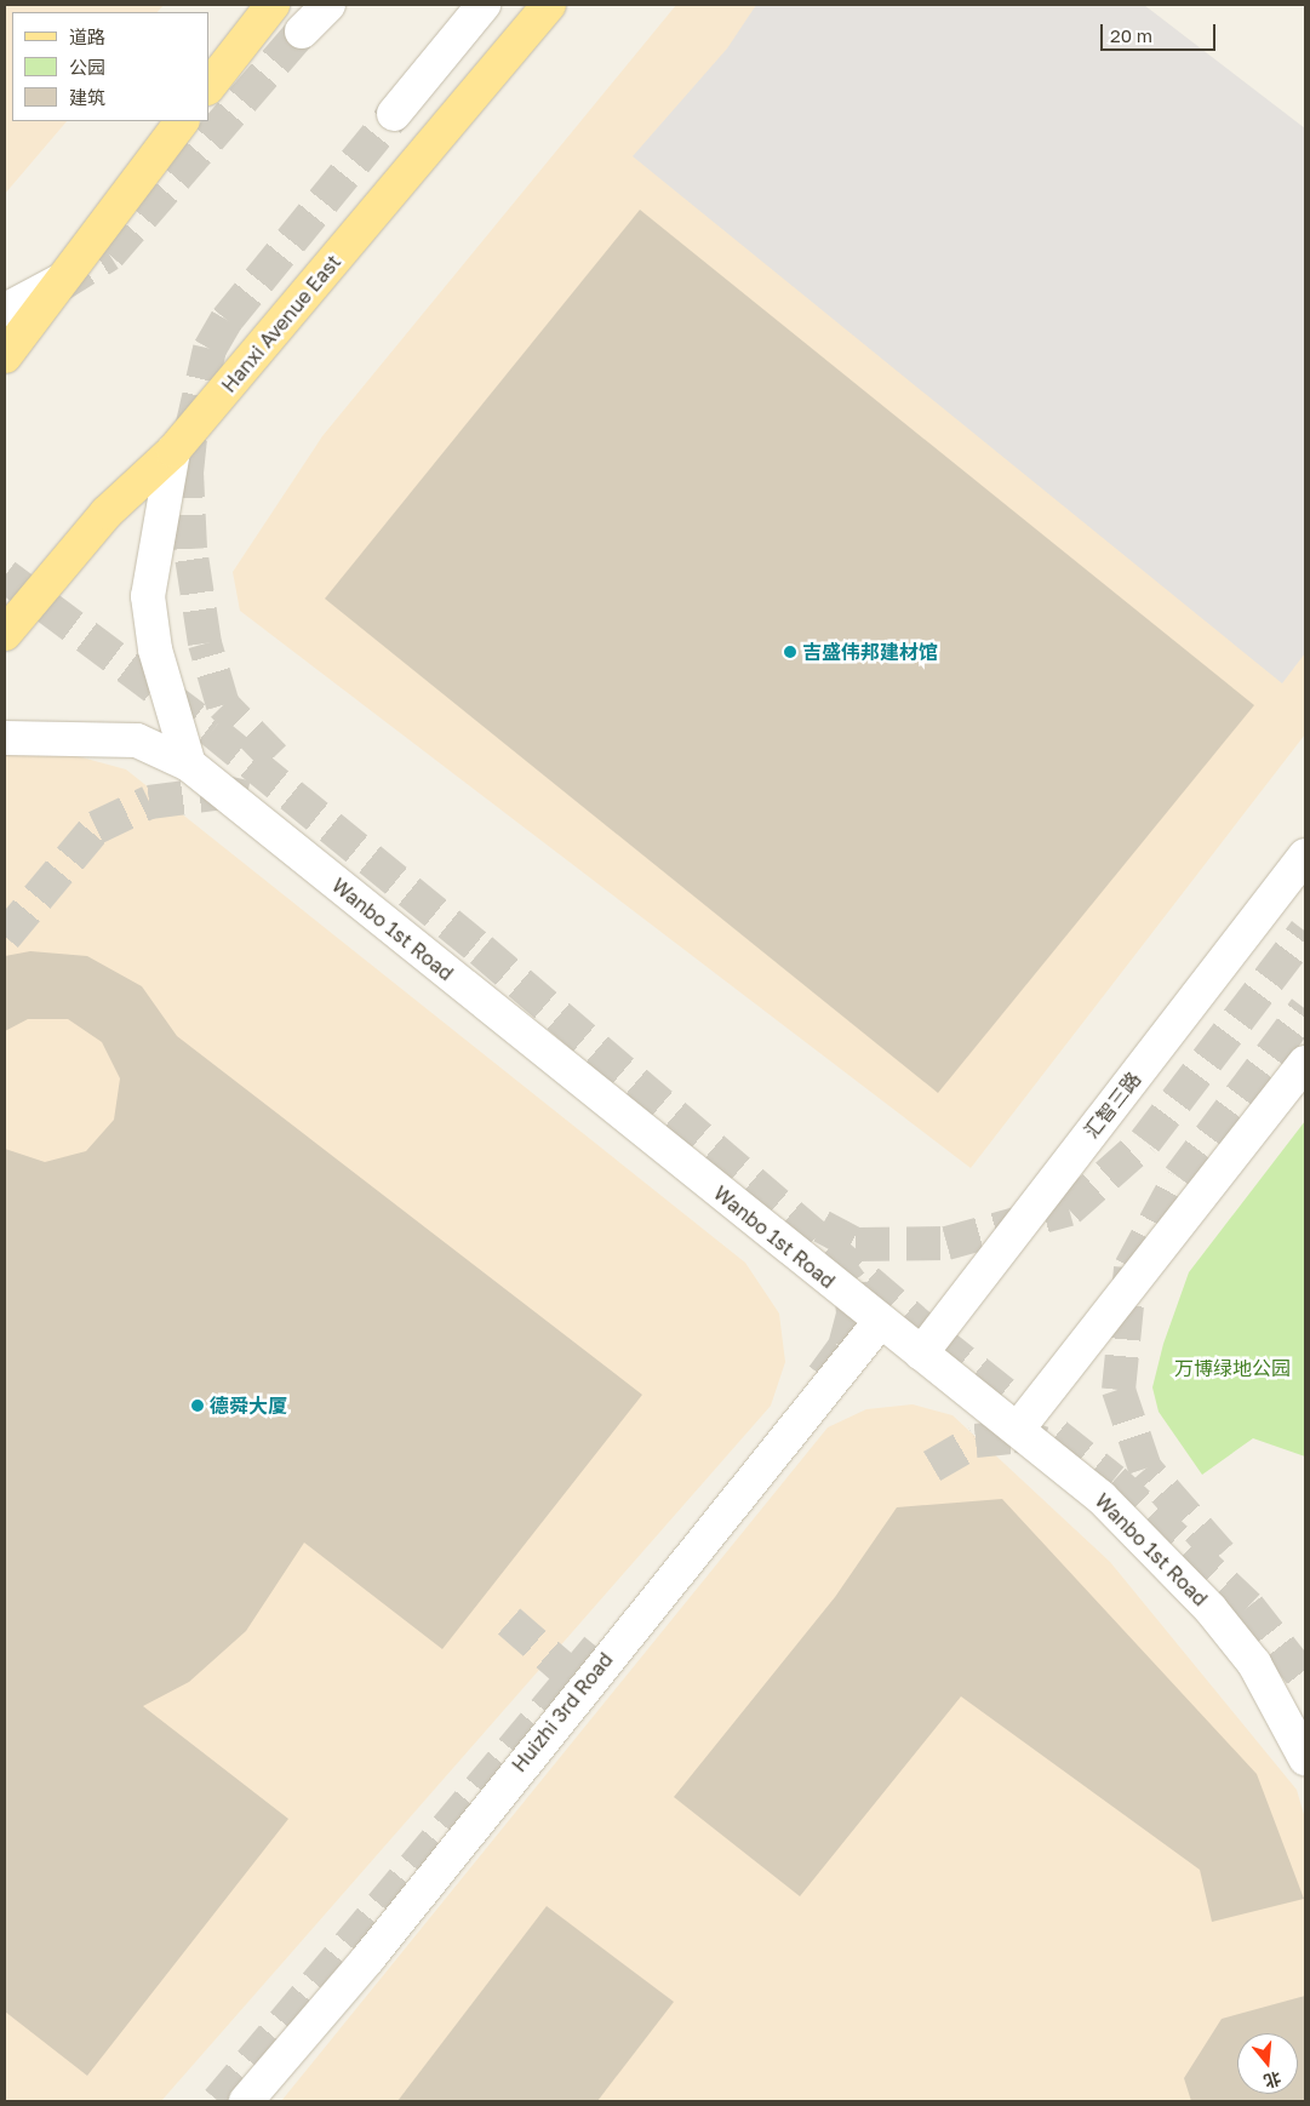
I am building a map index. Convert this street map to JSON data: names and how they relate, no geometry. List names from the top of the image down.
{
  "streets": {
    "main road": ["Hanxi Avenue East"],
    "street": ["Wanbo 1st Road", "汇智三路", "Huizhi 3rd Road"]
  },
  "crossings": [
    ["Wanbo 1st Road", "汇智三路"],
    ["Wanbo 1st Road", "Huizhi 3rd Road"]
  ],
  "parks": ["万博绿地公园"],
  "places": ["吉盛伟邦建材馆", "德舜大厦"],
  "legend": ["道路", "公园", "建筑"],
  "scale_bar": "20 m",
  "north": "bottom"
}
